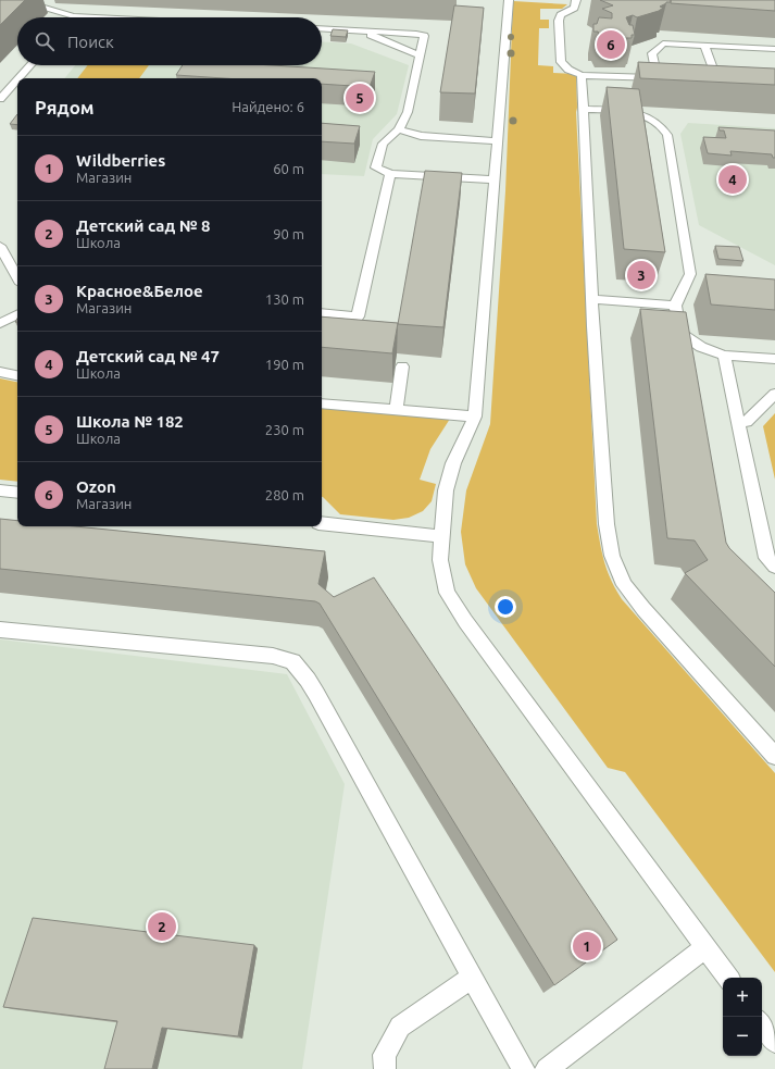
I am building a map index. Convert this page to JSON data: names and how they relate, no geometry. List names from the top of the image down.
{
  "page": {
    "search": "Поиск",
    "pins": [
      "6",
      "5",
      "4",
      "3",
      "2",
      "1"
    ],
    "heading": ["Рядом", "Найдено: 6"],
    "list": [
      {
        "mark": "1",
        "name": "Wildberries",
        "note": "Магазин",
        "value": "60 m"
      },
      {
        "mark": "2",
        "name": "Детский сад № 8",
        "note": "Школа",
        "value": "90 m"
      },
      {
        "mark": "3",
        "name": "Красное&Белое",
        "note": "Магазин",
        "value": "130 m"
      },
      {
        "mark": "4",
        "name": "Детский сад № 47",
        "note": "Школа",
        "value": "190 m"
      },
      {
        "mark": "5",
        "name": "Школа № 182",
        "note": "Школа",
        "value": "230 m"
      },
      {
        "mark": "6",
        "name": "Ozon",
        "note": "Магазин",
        "value": "280 m"
      }
    ],
    "map_buttons": ["+", "−"]
  }
}
